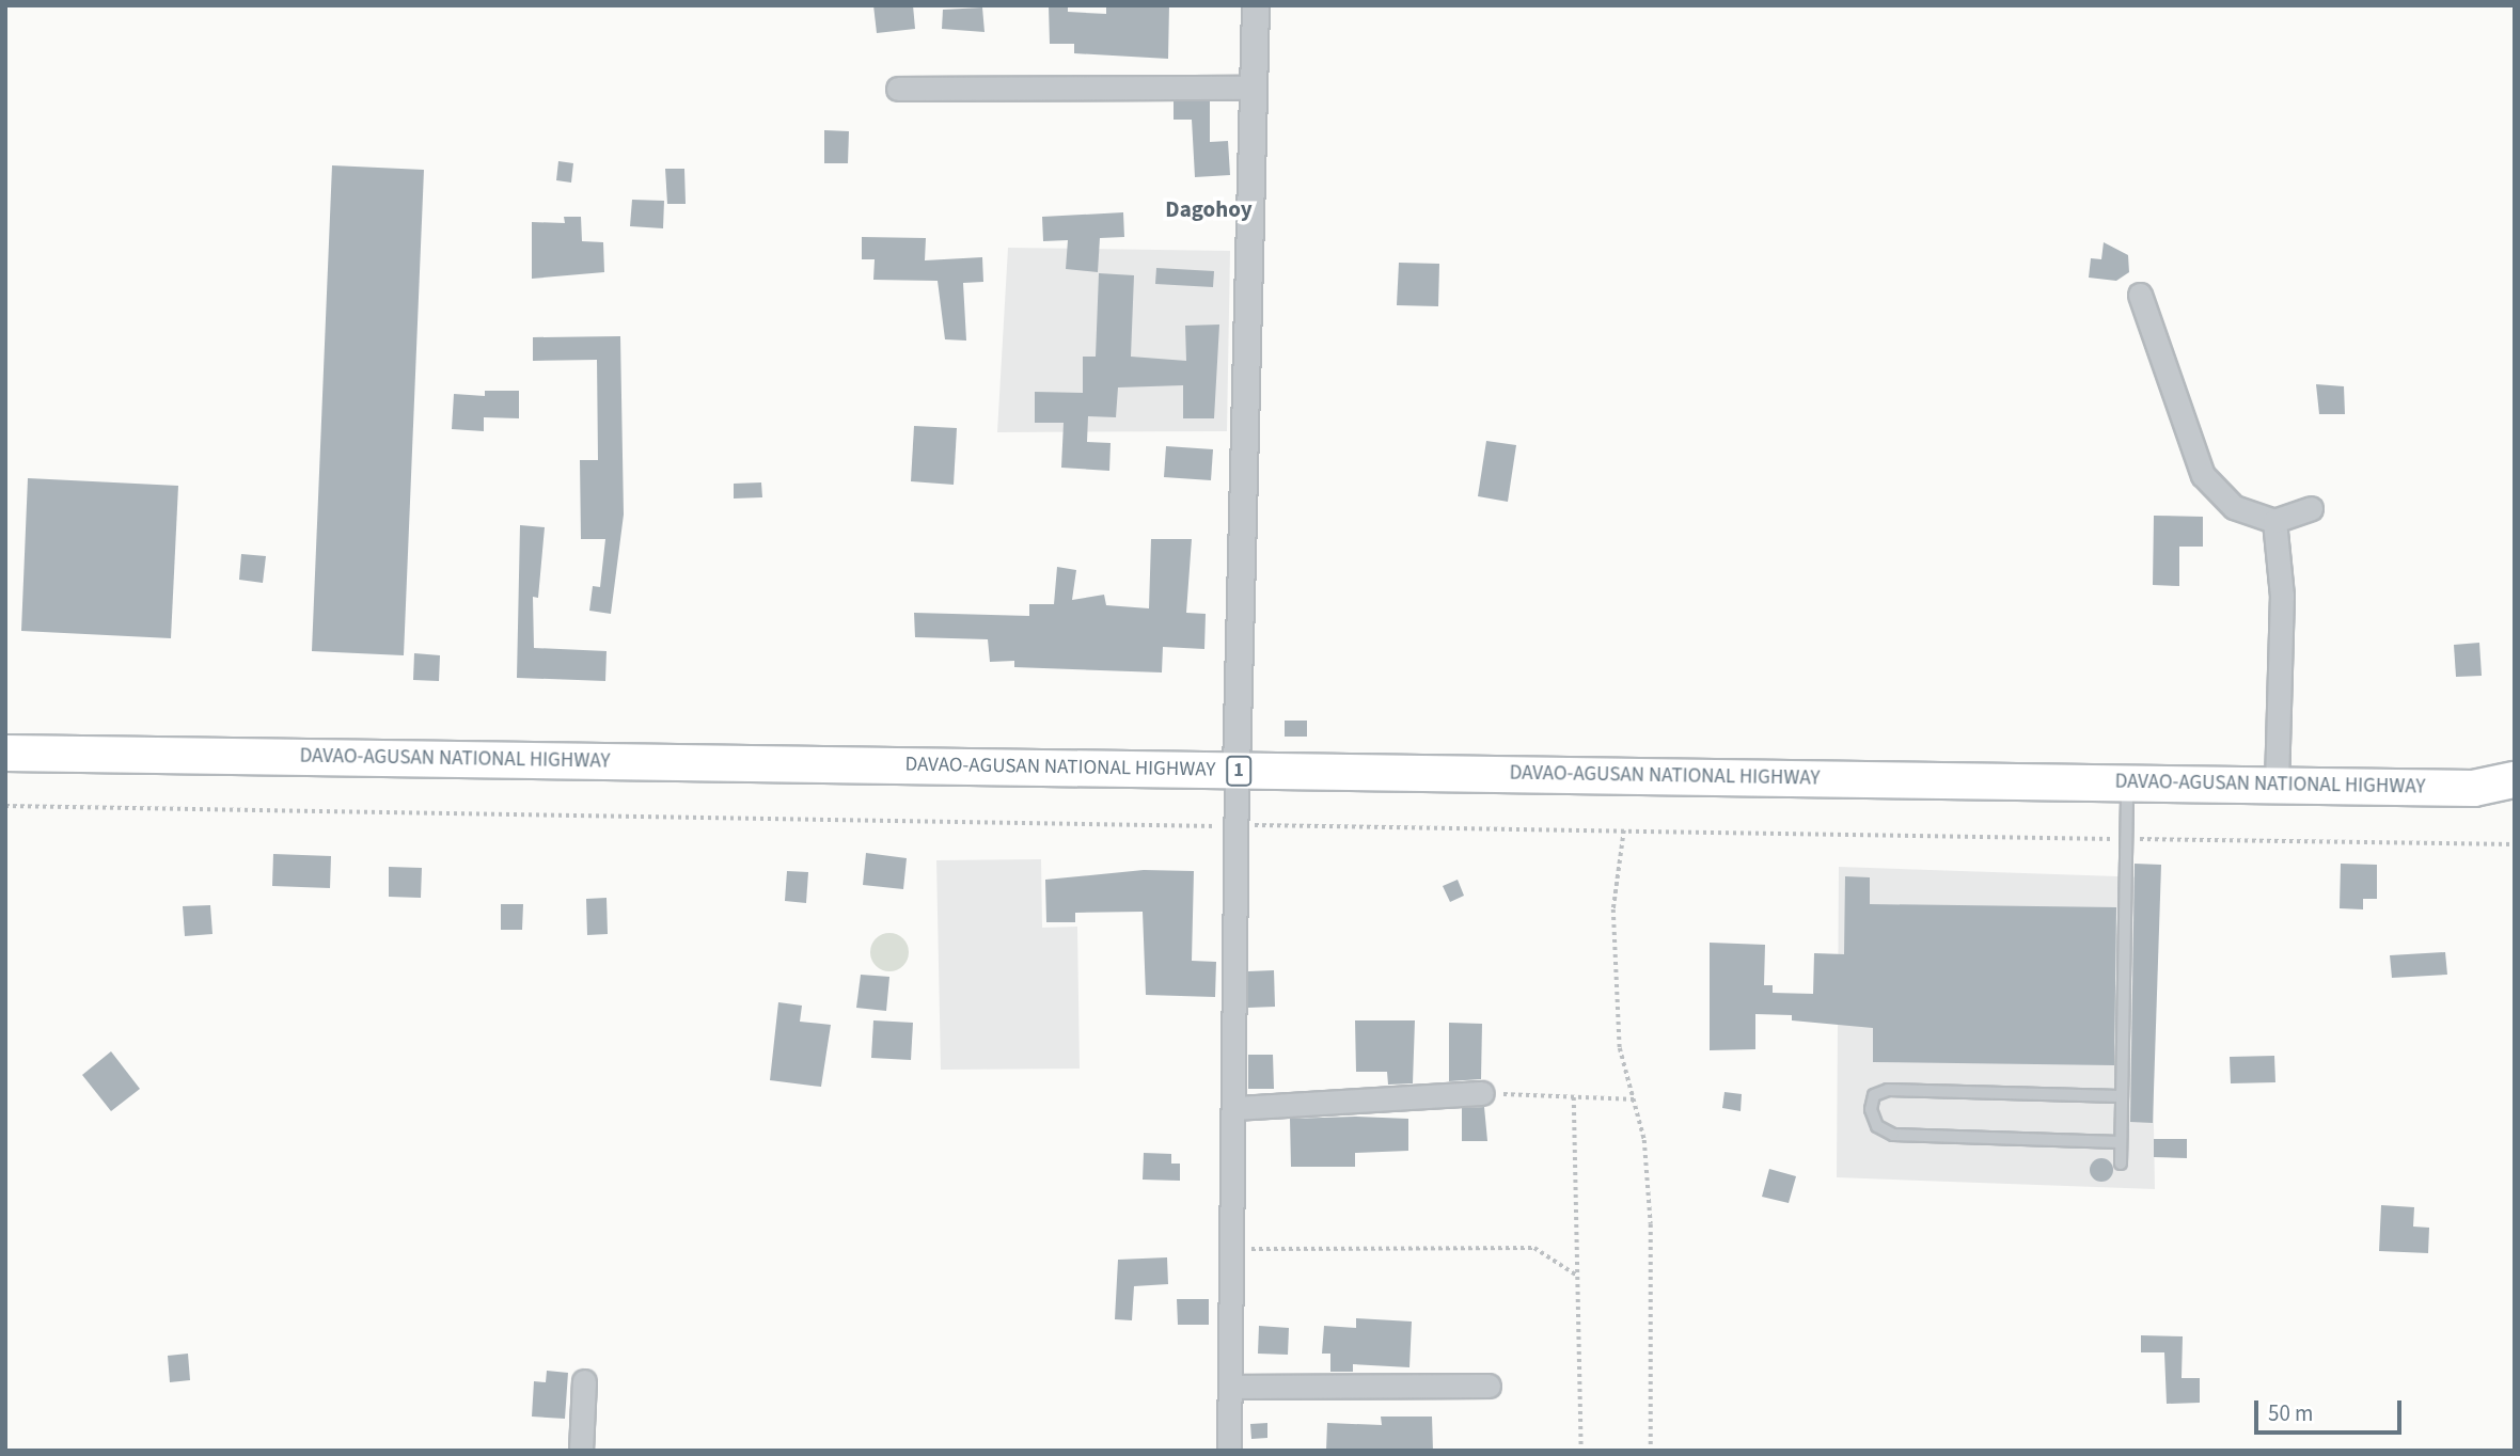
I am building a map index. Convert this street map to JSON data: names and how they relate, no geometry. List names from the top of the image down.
{
  "streets": {
    "highway": ["DAVAO-AGUSAN NATIONAL HIGHWAY", "1"]
  },
  "districts": ["Dagohoy"],
  "scale_bar": "50 m"
}
